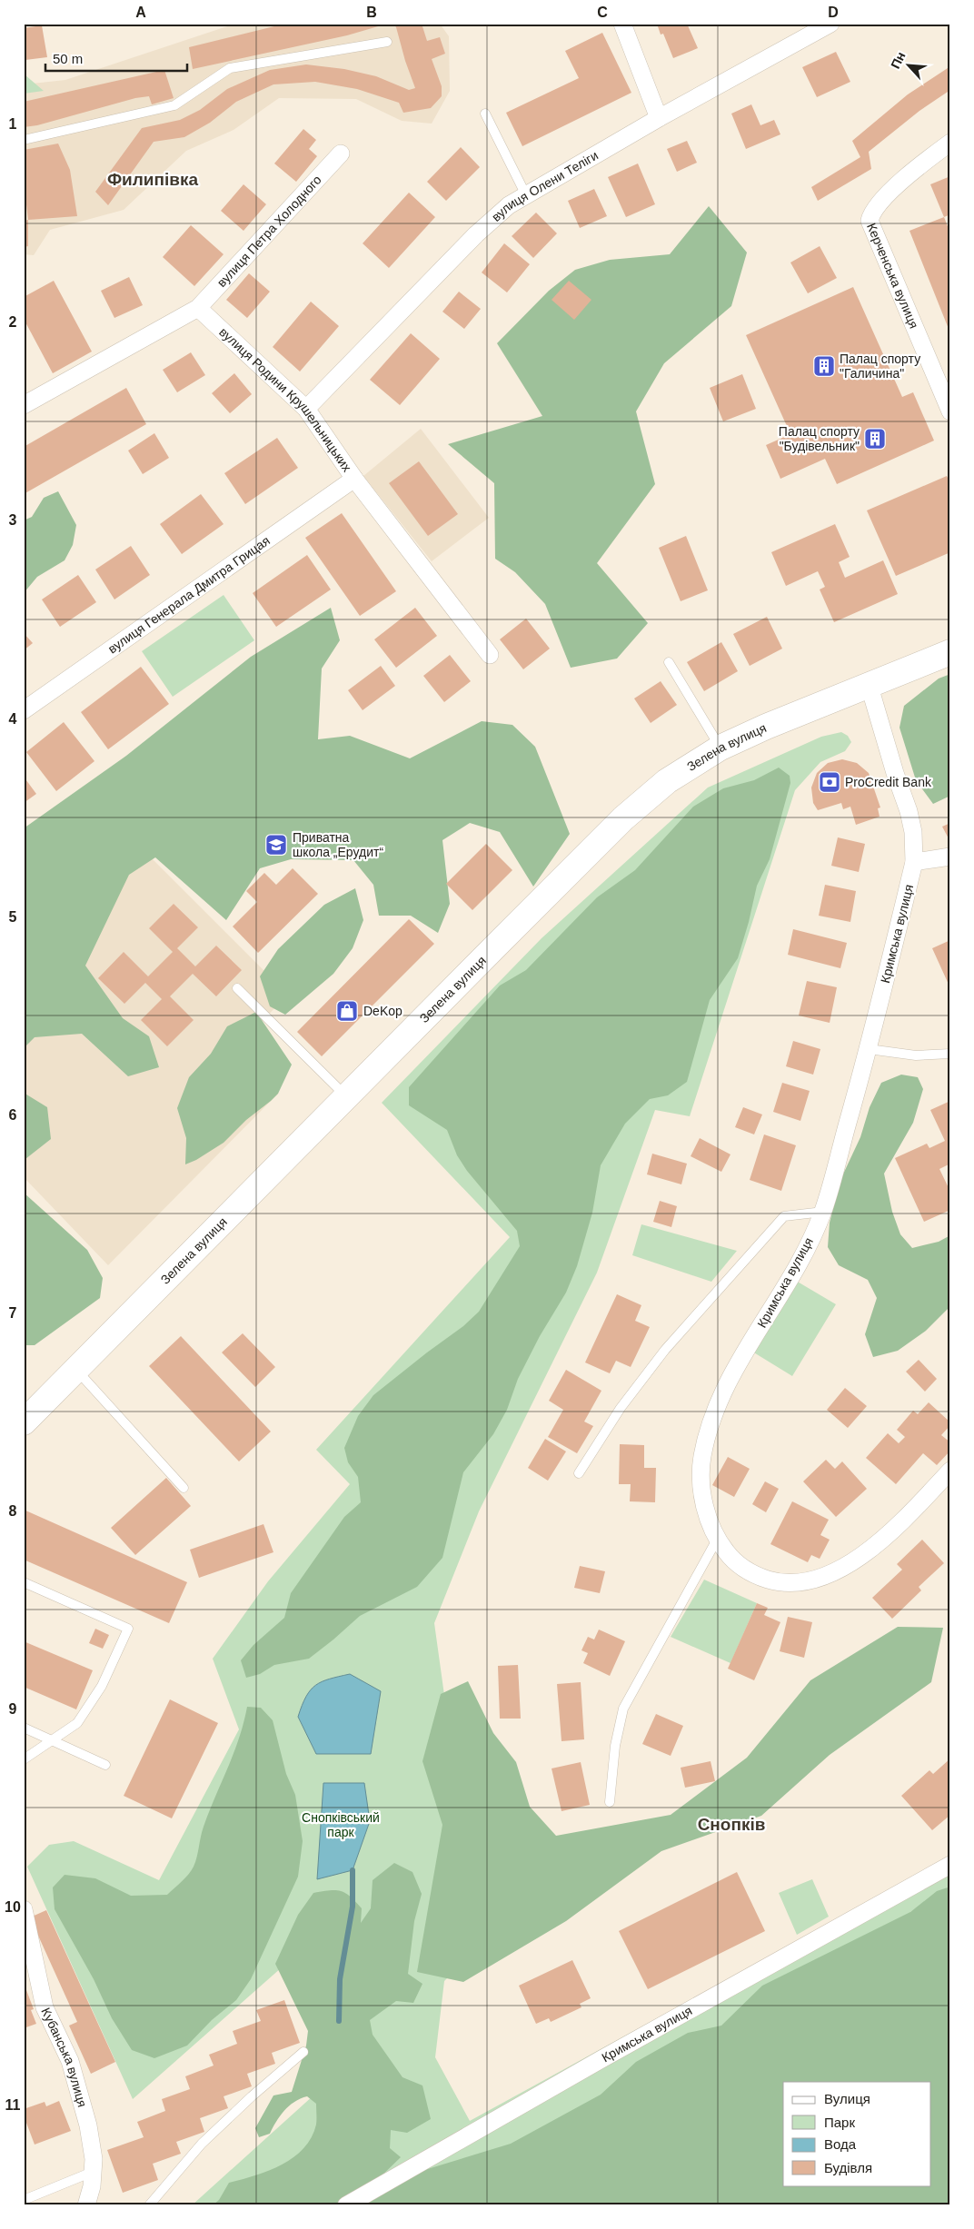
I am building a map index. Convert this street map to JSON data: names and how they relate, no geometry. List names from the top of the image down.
{
  "streets": {
    "main road": ["Зелена вулиця"],
    "street": [
      "вулиця Олени Теліги",
      "вулиця Петра Холодного",
      "Керченська вулиця",
      "вулиця Родини Крушельницьких",
      "вулиця Генерала Дмитра Грицая",
      "Кримська вулиця",
      "Кубанська вулиця"
    ]
  },
  "crossings": [
    ["вулиця Олени Теліги", "вулиця Родини Крушельницьких"],
    ["вулиця Петра Холодного", "вулиця Родини Крушельницьких"],
    ["вулиця Родини Крушельницьких", "вулиця Генерала Дмитра Грицая"],
    ["Зелена вулиця", "Кримська вулиця"]
  ],
  "districts": ["Филипівка", "Снопків"],
  "parks": ["Снопківський парк"],
  "places": {
    "building": ["Палац спорту \"Галичина\"", "Палац спорту \"Будівельник\""],
    "bank": ["ProCredit Bank"],
    "school or university": ["Приватна школа „Ерудит“"],
    "shop": ["DeKop"]
  },
  "legend": [
    "Вулиця",
    "Парк",
    "Вода",
    "Будівля"
  ],
  "scale_bar": "50 m",
  "north": "top left",
  "grid": {
    "columns": [
      "A",
      "B",
      "C",
      "D"
    ],
    "rows": [
      "1",
      "2",
      "3",
      "4",
      "5",
      "6",
      "7",
      "8",
      "9",
      "10",
      "11"
    ]
  }
}
